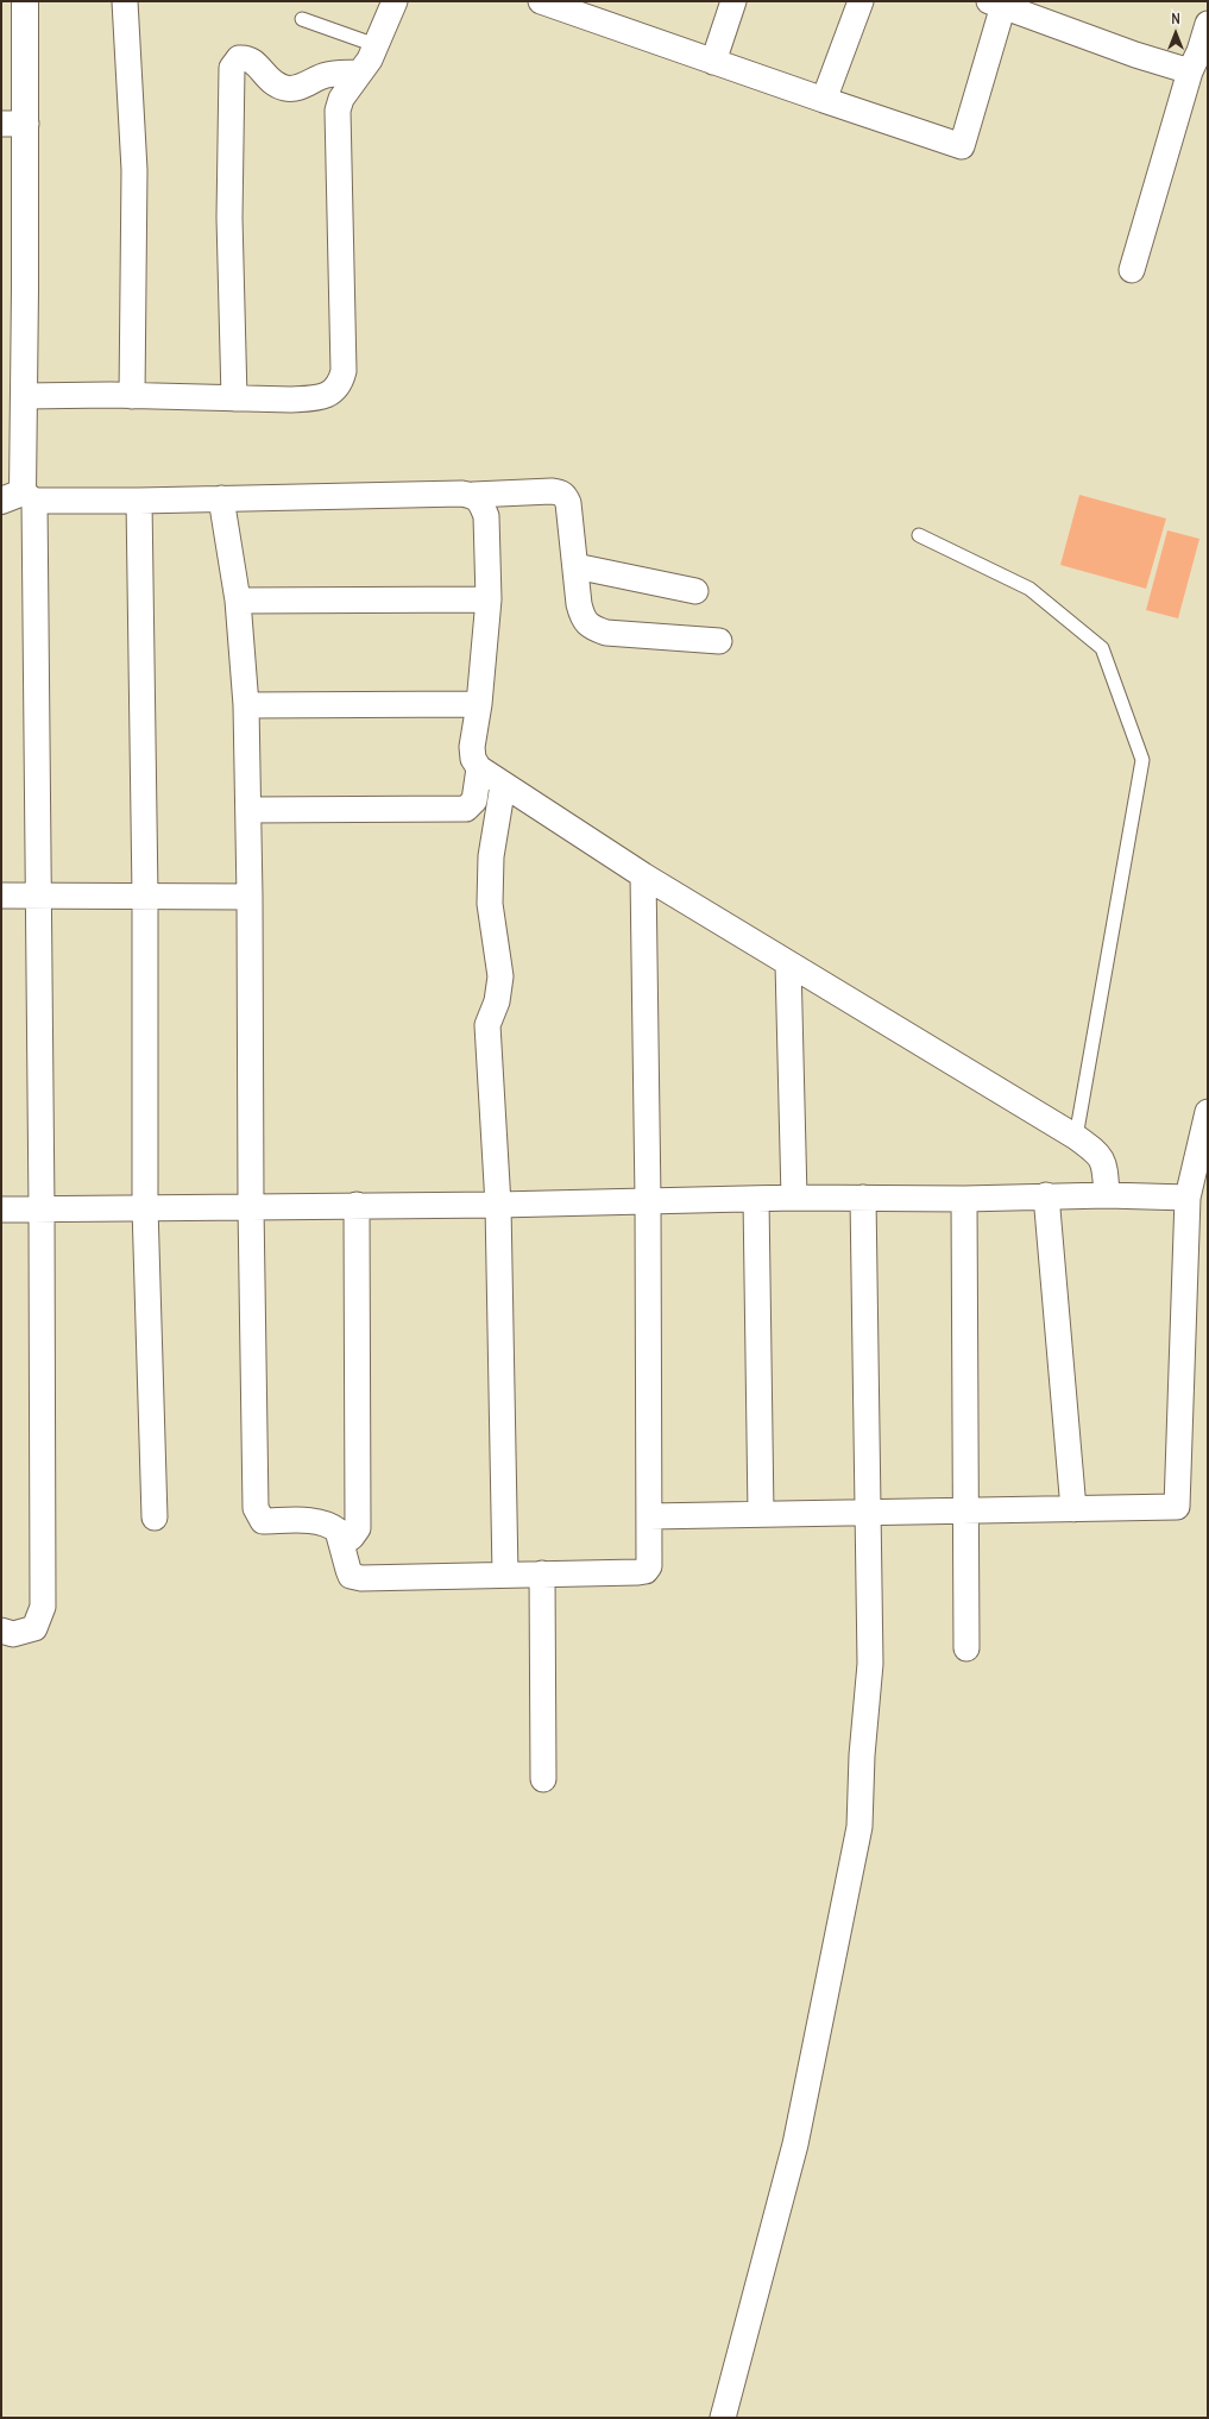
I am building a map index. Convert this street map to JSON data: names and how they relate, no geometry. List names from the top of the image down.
{
  "north": "top"
}
